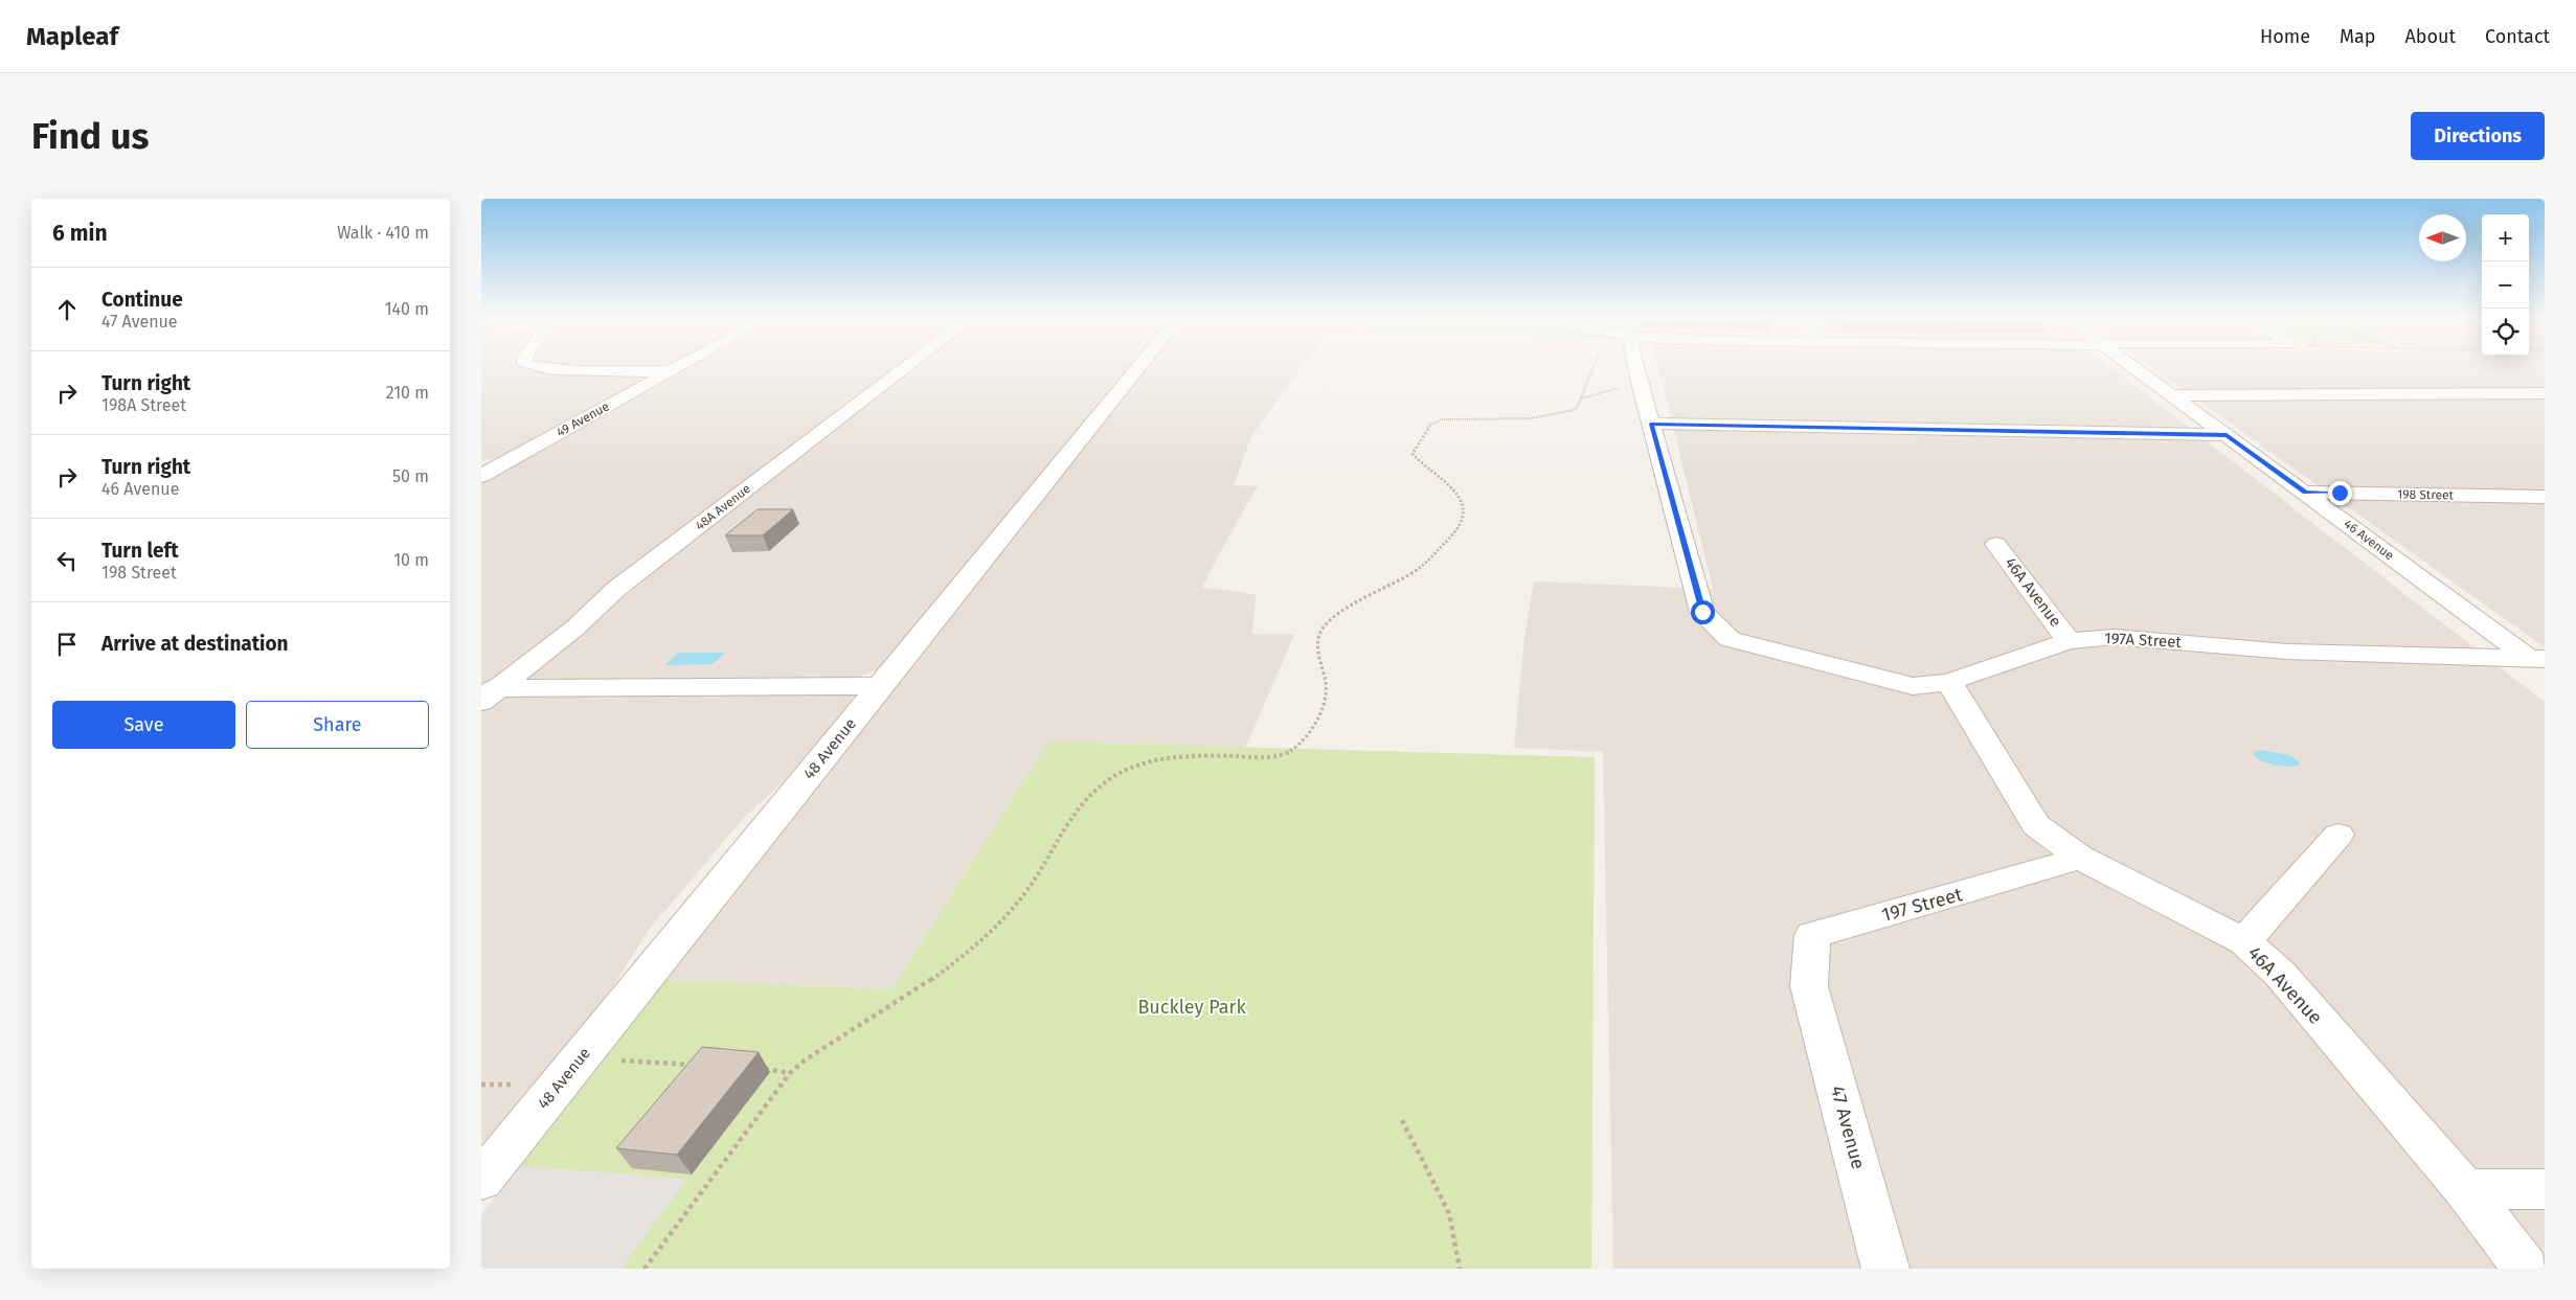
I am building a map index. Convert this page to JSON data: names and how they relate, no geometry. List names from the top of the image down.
{
  "streets": {
    "street": [
      "49 Avenue",
      "198 Street",
      "48A Avenue",
      "46 Avenue",
      "46A Avenue",
      "197A Street",
      "48 Avenue",
      "197 Street",
      "47 Avenue"
    ]
  },
  "crossings": [
    ["198 Street", "46 Avenue"],
    ["46 Avenue", "197A Street"],
    ["46A Avenue", "197A Street"],
    ["46A Avenue", "197 Street"],
    ["197 Street", "47 Avenue"]
  ],
  "parks": ["Buckley Park"],
  "north": "left",
  "page": {
    "header": "Mapleaf",
    "nav": [
      "Home",
      "Map",
      "About",
      "Contact"
    ],
    "buttons": [
      "Directions",
      ["Save", "Share"]
    ],
    "title": "Find us",
    "heading": ["6 min", "Walk · 410 m"],
    "map_buttons": ["+", "−"],
    "list": [
      ["Continue", "47 Avenue", "140 m"],
      ["Turn right", "198A Street", "210 m"],
      ["Turn right", "46 Avenue", "50 m"],
      ["Turn left", "198 Street", "10 m"],
      "Arrive at destination"
    ]
  }
}
